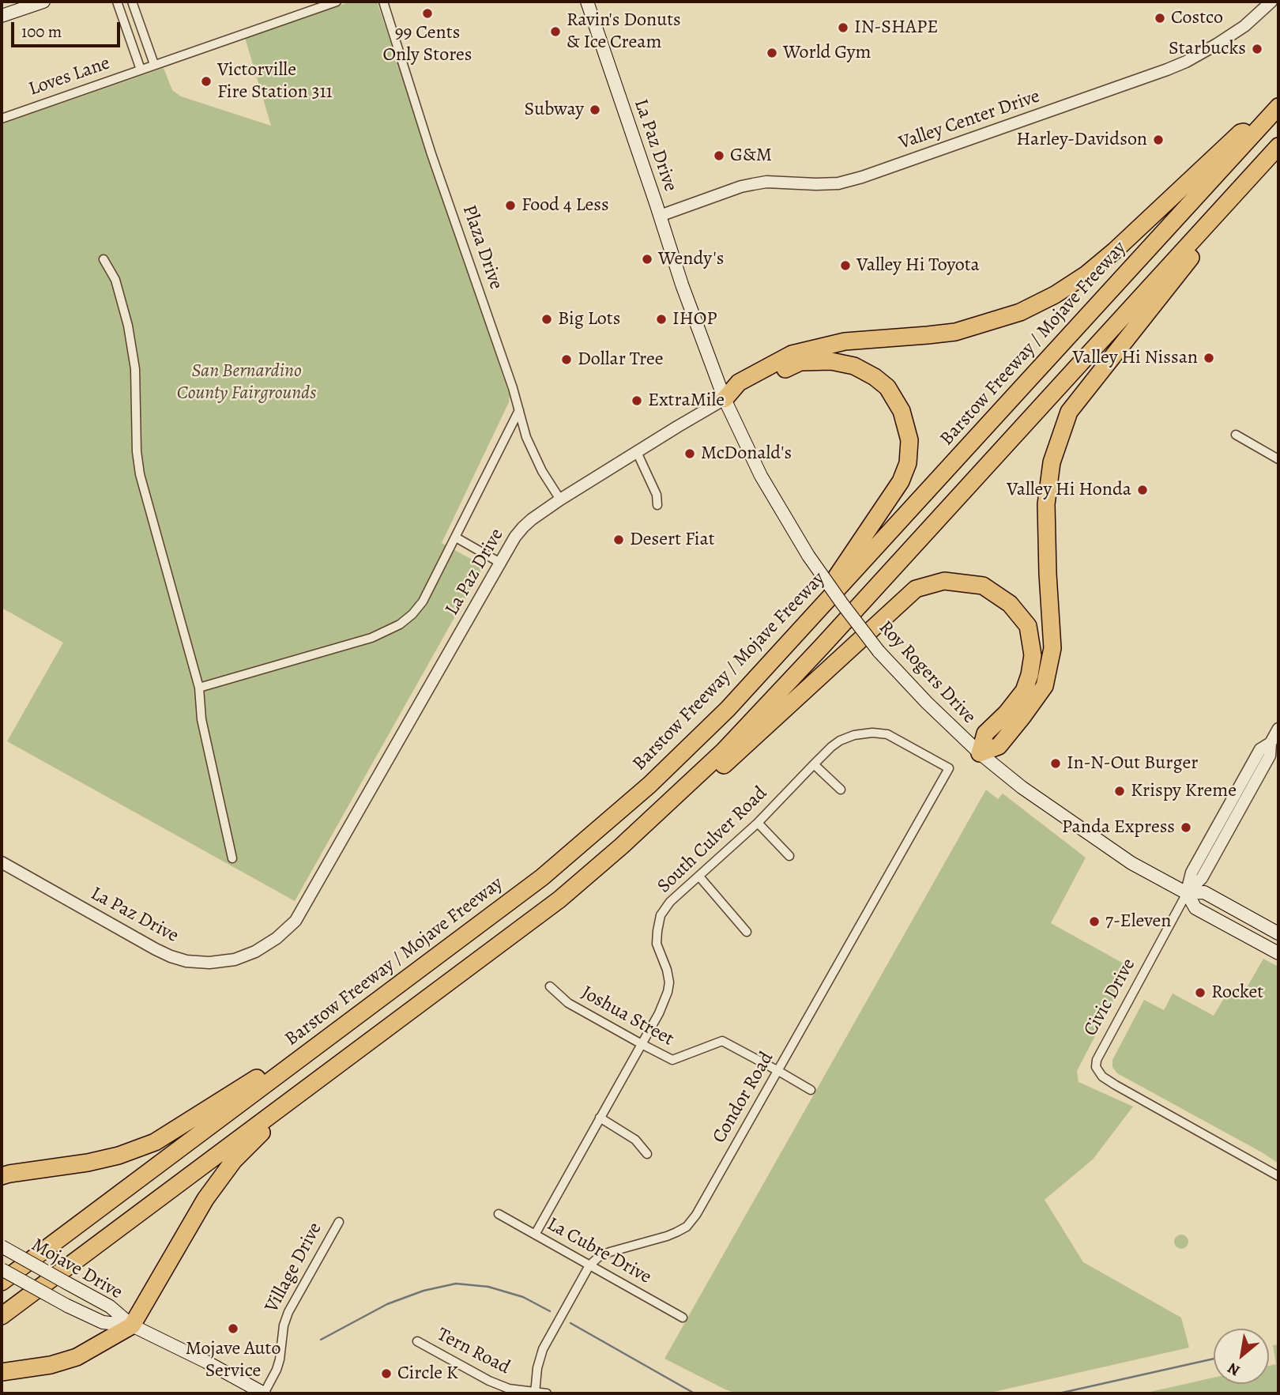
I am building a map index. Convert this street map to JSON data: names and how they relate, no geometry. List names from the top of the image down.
{
  "streets": {
    "highway": ["Barstow Freeway / Mojave Freeway"],
    "main road": ["La Paz Drive", "Roy Rogers Drive", "Mojave Drive"],
    "street": [
      "Loves Lane",
      "Valley Center Drive",
      "Plaza Drive",
      "South Culver Road",
      "Civic Drive",
      "Joshua Street",
      "Condor Road",
      "La Cubre Drive",
      "Village Drive",
      "Tern Road"
    ]
  },
  "crossings": [
    ["Valley Center Drive", "La Paz Drive"],
    ["La Paz Drive", "Plaza Drive"],
    ["La Paz Drive", "Roy Rogers Drive"],
    ["Roy Rogers Drive", "Civic Drive"],
    ["South Culver Road", "Joshua Street"],
    ["South Culver Road", "Condor Road"],
    ["South Culver Road", "La Cubre Drive"],
    ["Joshua Street", "Condor Road"],
    ["Condor Road", "La Cubre Drive"],
    ["Condor Road", "Tern Road"],
    ["Village Drive", "Mojave Drive"]
  ],
  "parks": ["San Bernardino County Fairgrounds"],
  "places": [
    "99 Cents Only Stores",
    "Costco",
    "IN-SHAPE",
    "Ravin's Donuts & Ice Cream",
    "Starbucks",
    "World Gym",
    "Victorville Fire Station 311",
    "Subway",
    "Harley-Davidson",
    "G&M",
    "Food 4 Less",
    "Wendy's",
    "Valley Hi Toyota",
    "Big Lots",
    "IHOP",
    "Valley Hi Nissan",
    "Dollar Tree",
    "ExtraMile",
    "McDonald's",
    "Valley Hi Honda",
    "Desert Fiat",
    "In-N-Out Burger",
    "Krispy Kreme",
    "Panda Express",
    "7-Eleven",
    "Rocket",
    "Mojave Auto Service",
    "Circle K"
  ],
  "scale_bar": "100 m",
  "north": "bottom left"
}
